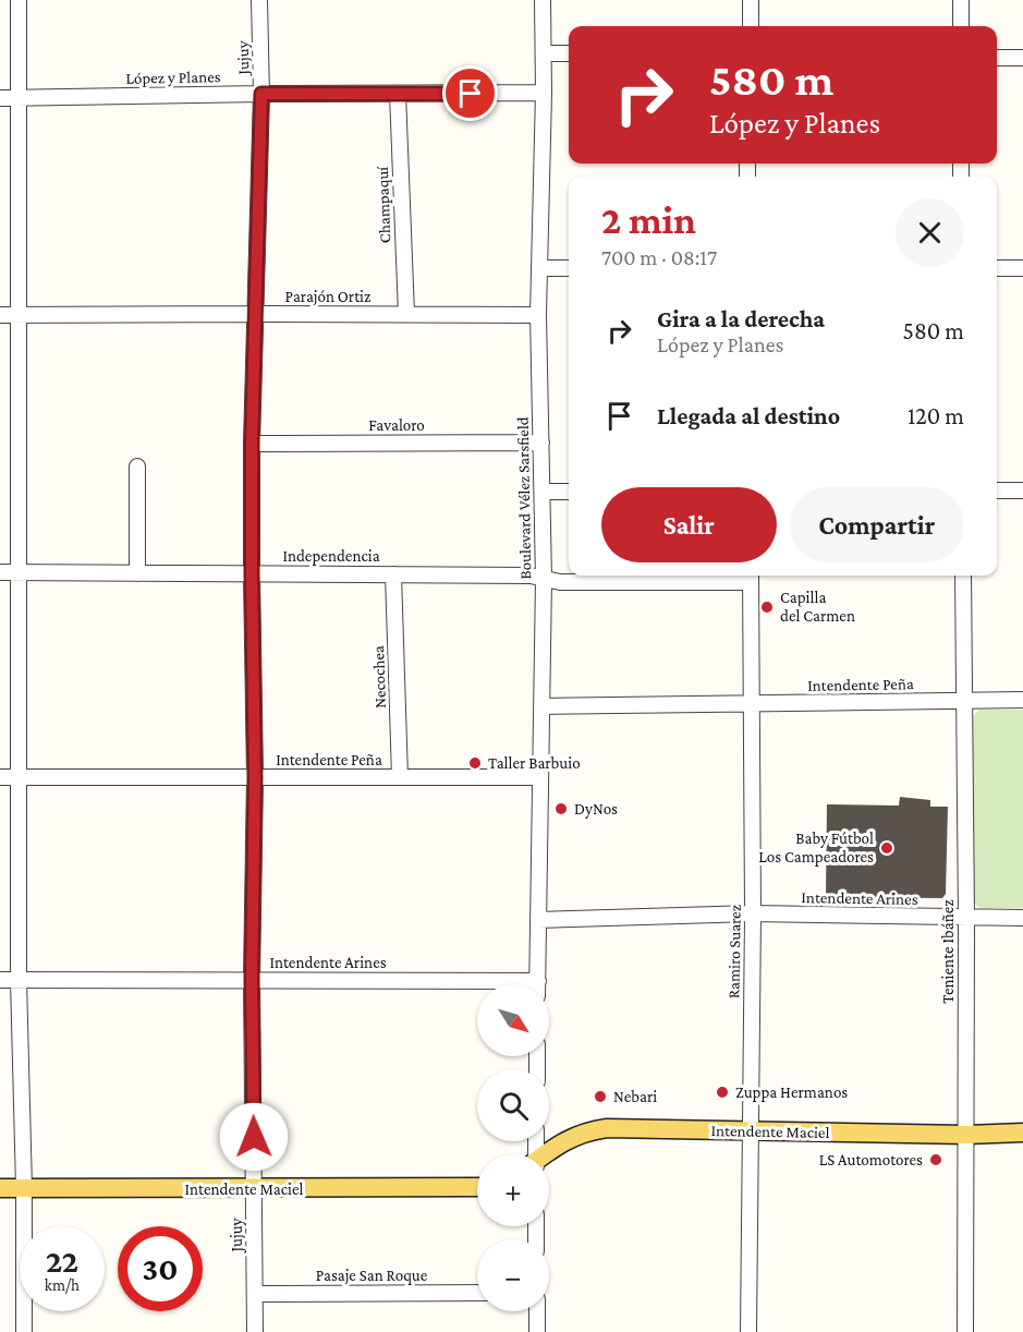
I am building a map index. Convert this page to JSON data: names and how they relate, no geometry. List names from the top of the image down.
{
  "streets": {
    "main road": ["Intendente Maciel"],
    "street": [
      "Jujuy",
      "López y Planes",
      "Champaquí",
      "Parajón Ortiz",
      "Favaloro",
      "Boulevard Vélez Sarsfield",
      "Independencia",
      "Necochea",
      "Intendente Peña",
      "Intendente Arines",
      "Ramiro Suarez",
      "Teniente Ibáñez",
      "Pasaje San Roque"
    ]
  },
  "crossings": [
    ["Jujuy", "López y Planes"],
    ["Jujuy", "Parajón Ortiz"],
    ["Jujuy", "Favaloro"],
    ["Jujuy", "Independencia"],
    ["Jujuy", "Intendente Peña"],
    ["Jujuy", "Intendente Arines"],
    ["Jujuy", "Intendente Maciel"],
    ["Jujuy", "Pasaje San Roque"],
    ["López y Planes", "Champaquí"],
    ["López y Planes", "Boulevard Vélez Sarsfield"],
    ["Champaquí", "Parajón Ortiz"],
    ["Parajón Ortiz", "Boulevard Vélez Sarsfield"],
    ["Favaloro", "Boulevard Vélez Sarsfield"],
    ["Boulevard Vélez Sarsfield", "Independencia"],
    ["Boulevard Vélez Sarsfield", "Intendente Peña"],
    ["Boulevard Vélez Sarsfield", "Intendente Arines"],
    ["Independencia", "Necochea"],
    ["Independencia", "Ramiro Suarez"],
    ["Necochea", "Intendente Peña"],
    ["Intendente Peña", "Ramiro Suarez"],
    ["Intendente Peña", "Teniente Ibáñez"],
    ["Intendente Arines", "Ramiro Suarez"],
    ["Intendente Arines", "Teniente Ibáñez"],
    ["Ramiro Suarez", "Intendente Maciel"],
    ["Teniente Ibáñez", "Intendente Maciel"]
  ],
  "places": [
    "Capilla del Carmen",
    "Taller Barbuio",
    "DyNos",
    "Baby Fútbol Los Campeadores",
    "Zuppa Hermanos",
    "Nebari",
    "LS Automotores"
  ],
  "north": "bottom right",
  "page": {
    "turn": ["580 m", "López y Planes"],
    "heading": ["2 min", "700 m · 08:17"],
    "list": [
      {
        "name": "Gira a la derecha",
        "note": "López y Planes",
        "value": "580 m"
      },
      {
        "name": "Llegada al destino",
        "value": "120 m"
      }
    ],
    "buttons": ["Salir", "Compartir"],
    "map_buttons": ["+", "−"],
    "speed": "22 km/h",
    "limit": "30"
  }
}
